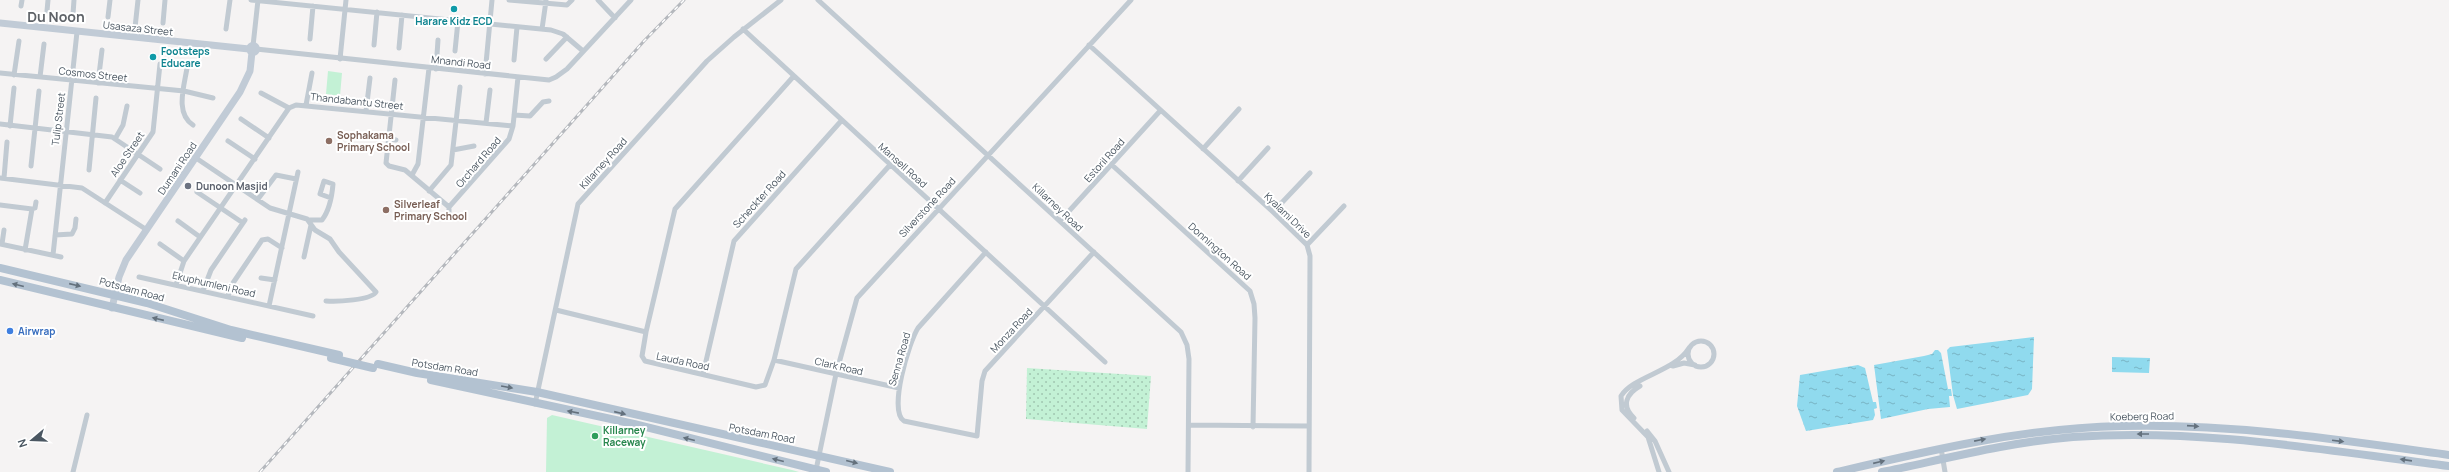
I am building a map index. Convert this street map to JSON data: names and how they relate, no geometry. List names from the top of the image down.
{
  "streets": {
    "main road": ["Potsdam Road", "Koeberg Road"],
    "street": [
      "Usasaza Street",
      "Mnandi Road",
      "Cosmos Street",
      "Thandabantu Street",
      "Tulip Street",
      "Aloe Street",
      "Estoril Road",
      "Orchard Road",
      "Killarney Road",
      "Mansell Road",
      "Dumani Road",
      "Scheckter Road",
      "Silverstone Road",
      "Kyalami Drive",
      "Donnington Road",
      "Ekuphumleni Road",
      "Monza Road",
      "Senna Road",
      "Lauda Road",
      "Clark Road"
    ]
  },
  "crossings": [
    ["Usasaza Street", "Mnandi Road"],
    ["Usasaza Street", "Tulip Street"],
    ["Usasaza Street", "Dumani Road"],
    ["Mnandi Road", "Orchard Road"],
    ["Mnandi Road", "Dumani Road"],
    ["Cosmos Street", "Tulip Street"],
    ["Cosmos Street", "Aloe Street"],
    ["Thandabantu Street", "Orchard Road"],
    ["Estoril Road", "Killarney Road"],
    ["Estoril Road", "Kyalami Drive"],
    ["Estoril Road", "Donnington Road"],
    ["Killarney Road", "Mansell Road"],
    ["Killarney Road", "Silverstone Road"],
    ["Killarney Road", "Potsdam Road"],
    ["Killarney Road", "Monza Road"],
    ["Mansell Road", "Scheckter Road"],
    ["Mansell Road", "Silverstone Road"],
    ["Mansell Road", "Monza Road"],
    ["Mansell Road", "Senna Road"],
    ["Mansell Road", "Lauda Road"],
    ["Dumani Road", "Potsdam Road"],
    ["Scheckter Road", "Lauda Road"],
    ["Silverstone Road", "Kyalami Drive"],
    ["Silverstone Road", "Potsdam Road"],
    ["Silverstone Road", "Clark Road"],
    ["Monza Road", "Senna Road"],
    ["Senna Road", "Clark Road"],
    ["Lauda Road", "Clark Road"]
  ],
  "districts": ["Du Noon"],
  "places": [
    "Harare Kidz ECD",
    "Footsteps Educare",
    "Sophakama Primary School",
    "Dunoon Masjid",
    "Silverleaf Primary School",
    "Airwrap",
    "Killarney Raceway"
  ],
  "north": "left"
}
